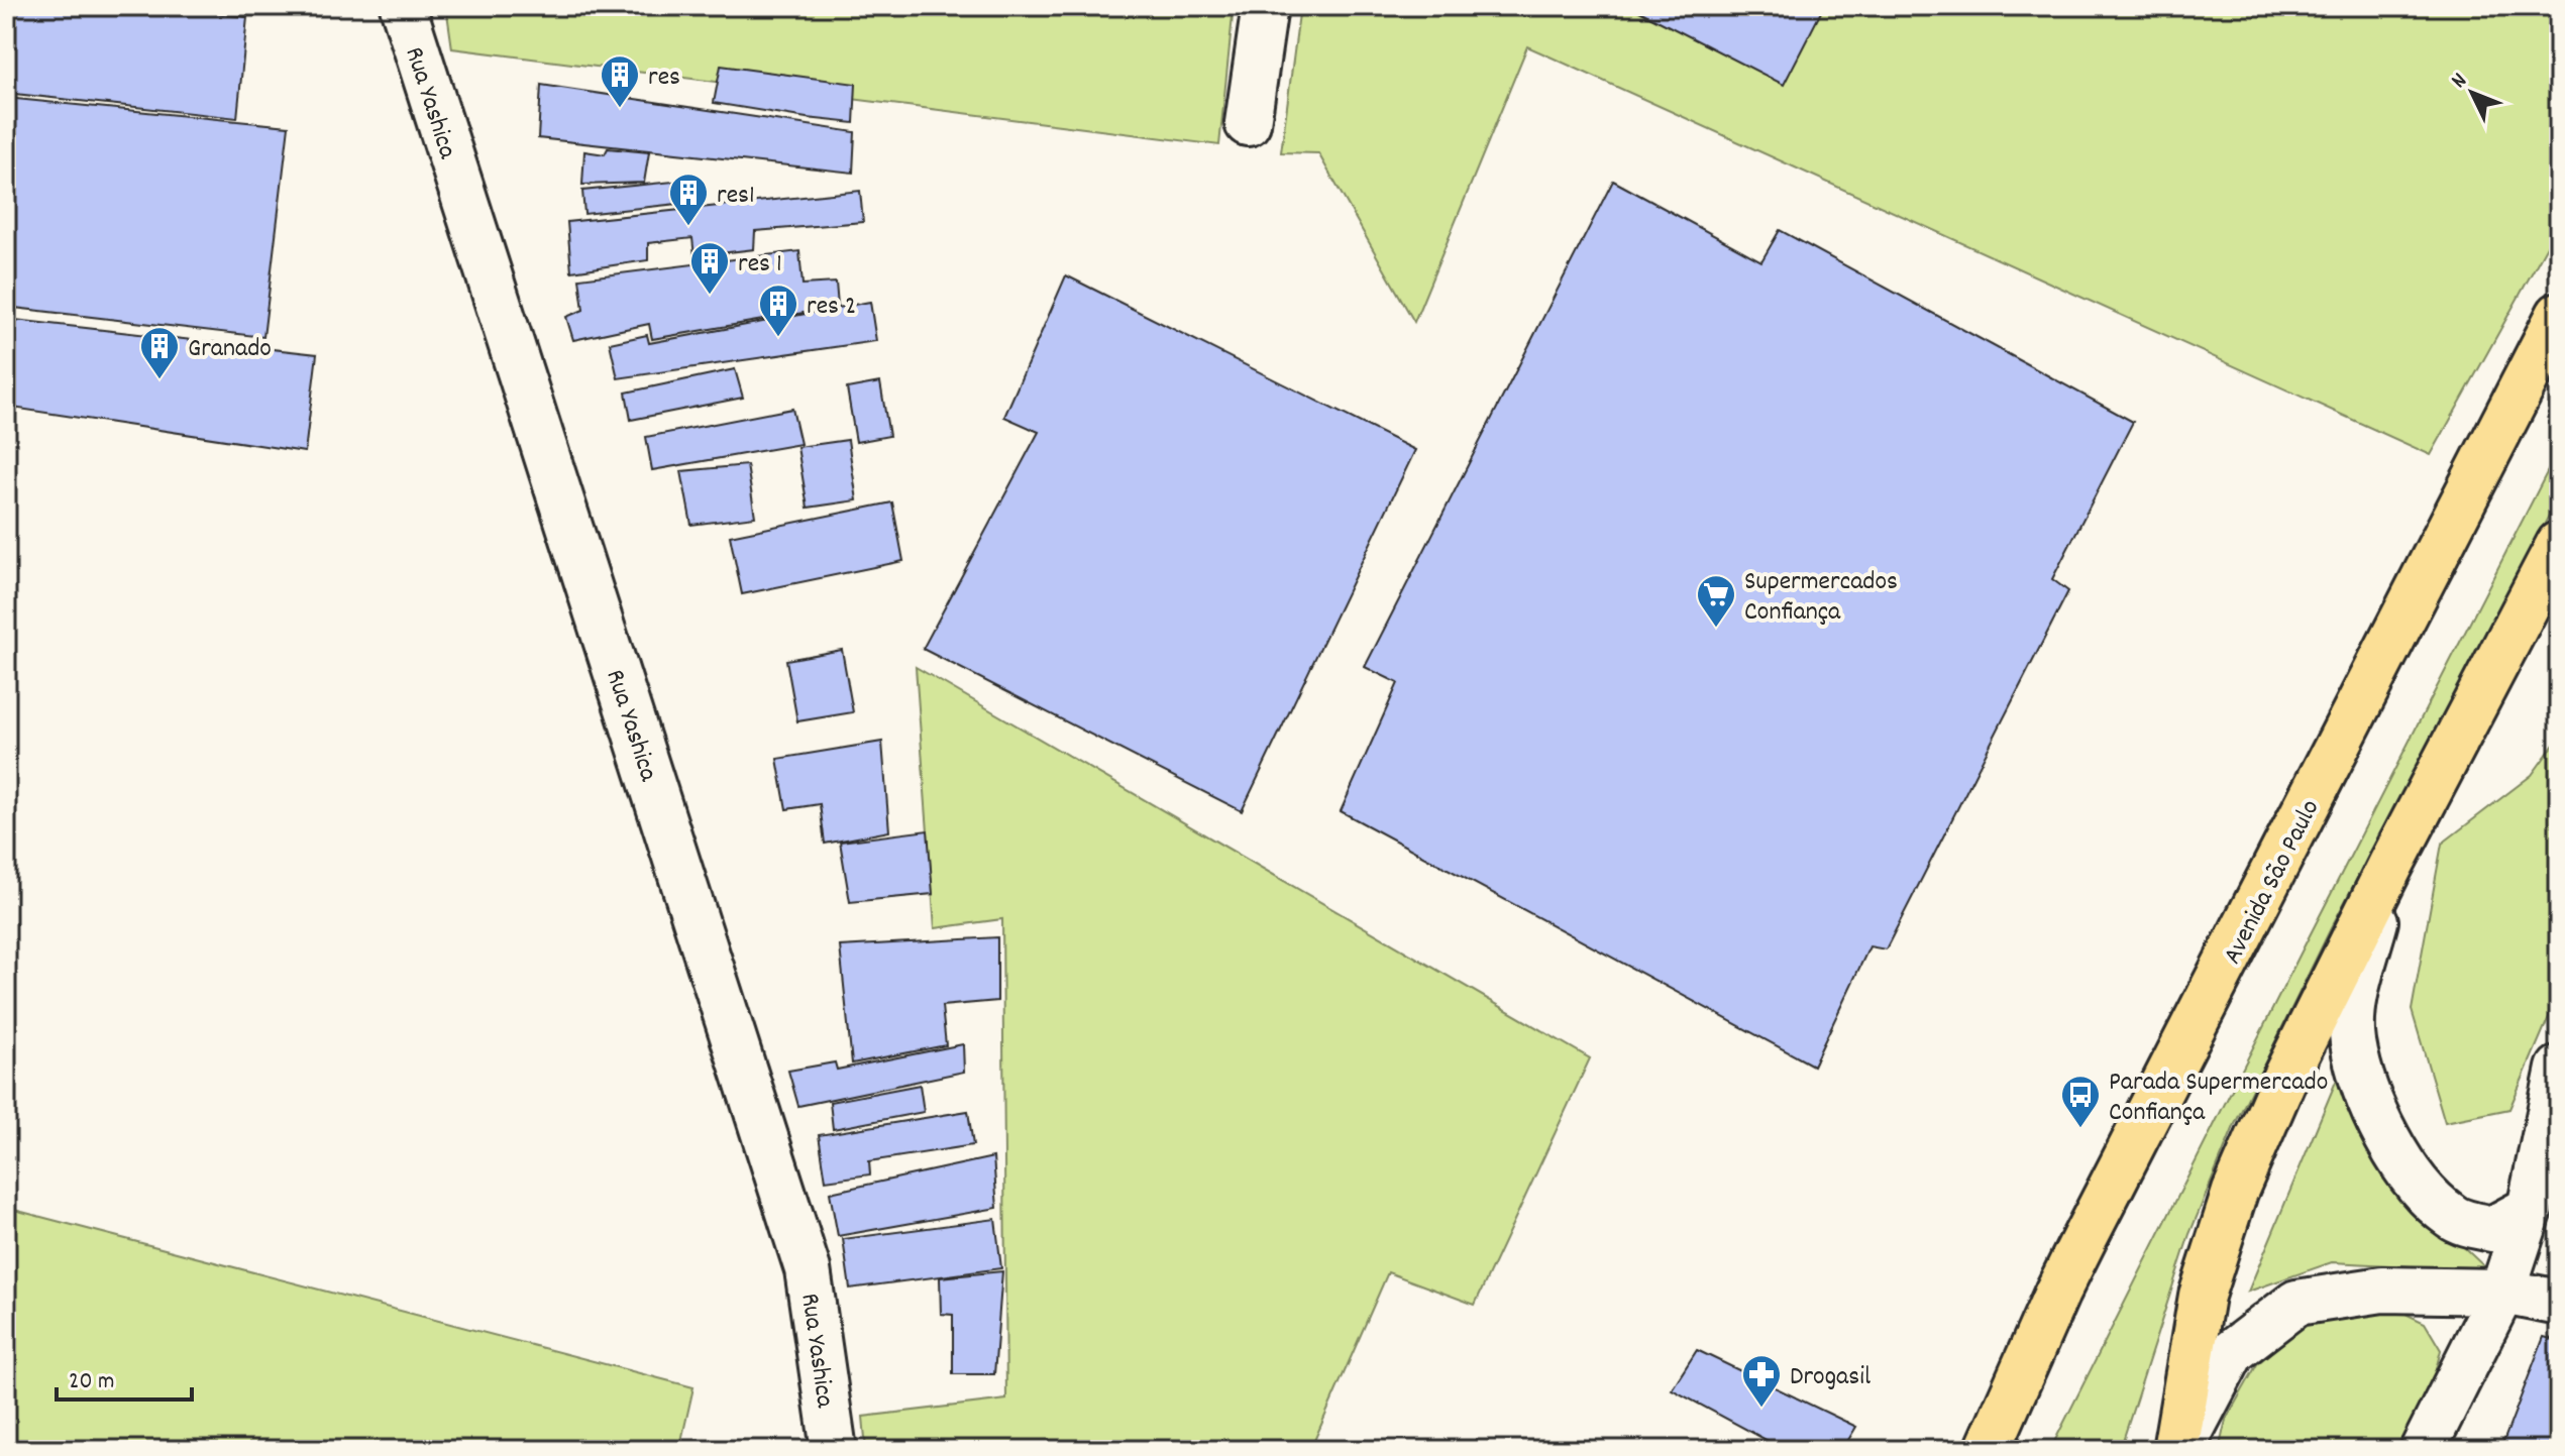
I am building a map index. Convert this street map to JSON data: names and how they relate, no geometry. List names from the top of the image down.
{
  "streets": {
    "main road": ["Avenida São Paulo"],
    "street": ["Rua Yashica"]
  },
  "places": {
    "building": [
      "res",
      "res1",
      "res 1",
      "res 2",
      "Granado"
    ],
    "supermarket": ["Supermercados Confiança"],
    "bus stop": ["Parada Supermercado Confiança"],
    "pharmacy": ["Drogasil"]
  },
  "scale_bar": "20 m",
  "north": "top left"
}
